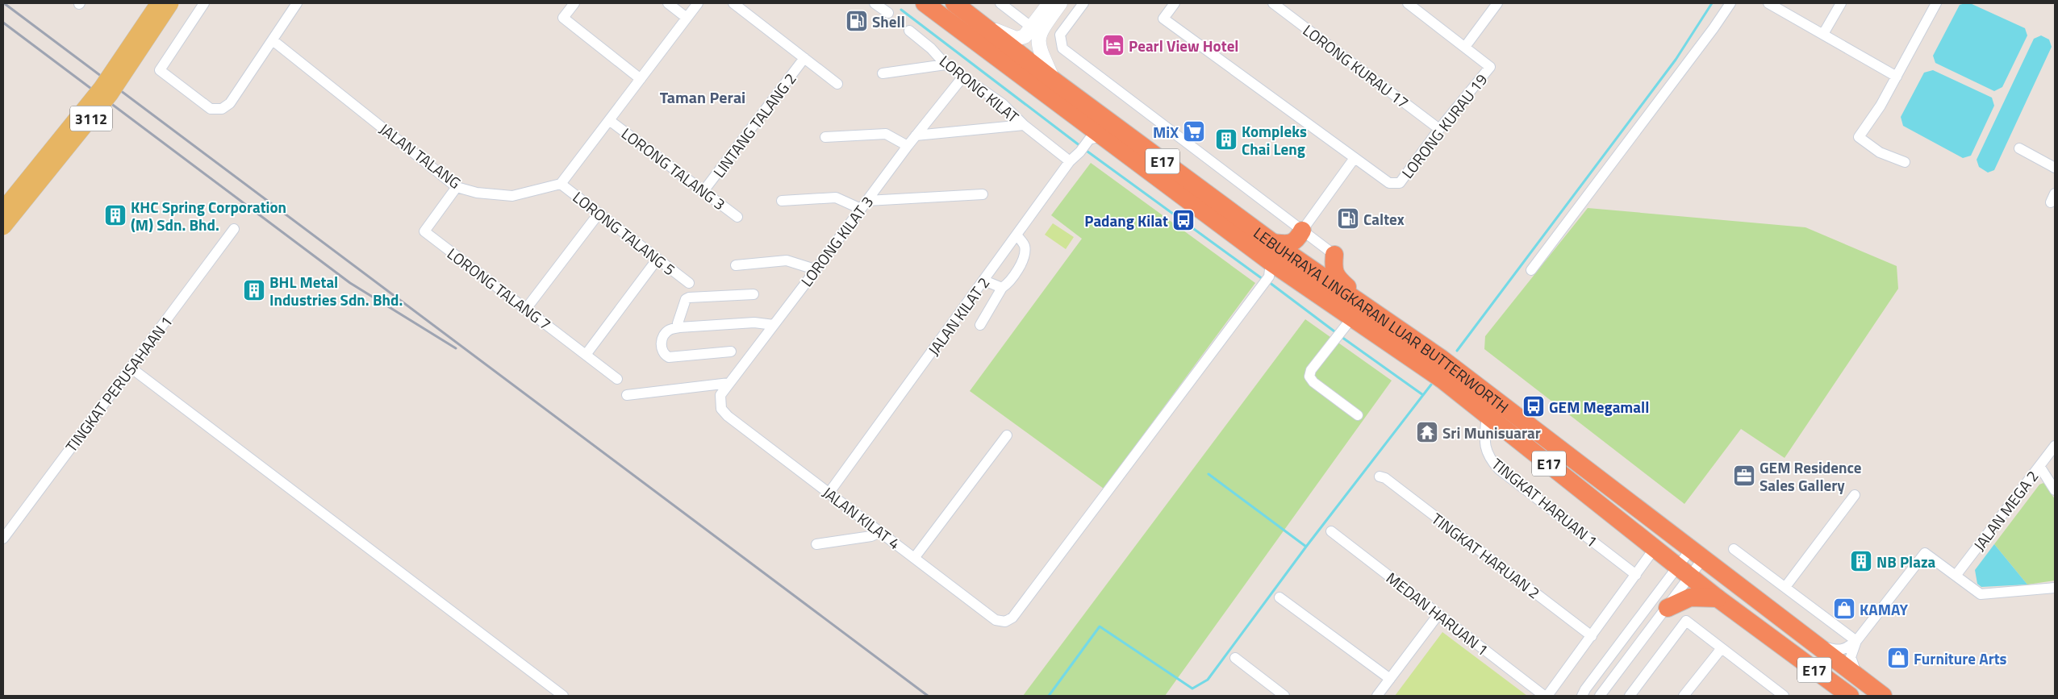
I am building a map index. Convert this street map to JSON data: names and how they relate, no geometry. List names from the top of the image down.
{
  "streets": {
    "highway": ["E17", "LEBUHRAYA LINGKARAN LUAR BUTTERWORTH"],
    "main road": ["3112"],
    "street": [
      "LORONG KURAU 17",
      "LORONG KILAT",
      "LINTANG TALANG 2",
      "LORONG KURAU 19",
      "JALAN TALANG",
      "LORONG TALANG 3",
      "LORONG TALANG 5",
      "LORONG KILAT 3",
      "LORONG TALANG 7",
      "JALAN KILAT 2",
      "TINGKAT PERUSAHAAN 1",
      "TINGKAT HARUAN 1",
      "JALAN MEGA 2",
      "JALAN KILAT 4",
      "TINGKAT HARUAN 2",
      "MEDAN HARUAN 1"
    ]
  },
  "crossings": [
    ["LORONG KURAU 17", "LORONG KURAU 19"],
    ["LORONG KILAT", "LORONG KILAT 3"],
    ["LORONG KILAT", "JALAN KILAT 2"],
    ["LINTANG TALANG 2", "LORONG TALANG 3"],
    ["JALAN TALANG", "LORONG TALANG 5"],
    ["JALAN TALANG", "LORONG TALANG 7"],
    ["LORONG KILAT 3", "JALAN KILAT 4"],
    ["JALAN KILAT 2", "LEBUHRAYA LINGKARAN LUAR BUTTERWORTH"],
    ["JALAN KILAT 2", "JALAN KILAT 4"],
    ["LEBUHRAYA LINGKARAN LUAR BUTTERWORTH", "TINGKAT HARUAN 1"],
    ["LEBUHRAYA LINGKARAN LUAR BUTTERWORTH", "JALAN KILAT 4"]
  ],
  "districts": ["Taman Perai"],
  "places": {
    "fuel station": ["Shell", "Caltex"],
    "hotel": ["Pearl View Hotel"],
    "supermarket": ["MiX"],
    "building": [
      "Kompleks Chai Leng",
      "KHC Spring Corporation (M) Sdn. Bhd.",
      "BHL Metal Industries Sdn. Bhd.",
      "NB Plaza"
    ],
    "bus stop": ["Padang Kilat", "GEM Megamall"],
    "temple": ["Sri Munisuarar"],
    "office": ["GEM Residence Sales Gallery"],
    "shop": ["KAMAY", "Furniture Arts"]
  }
}
